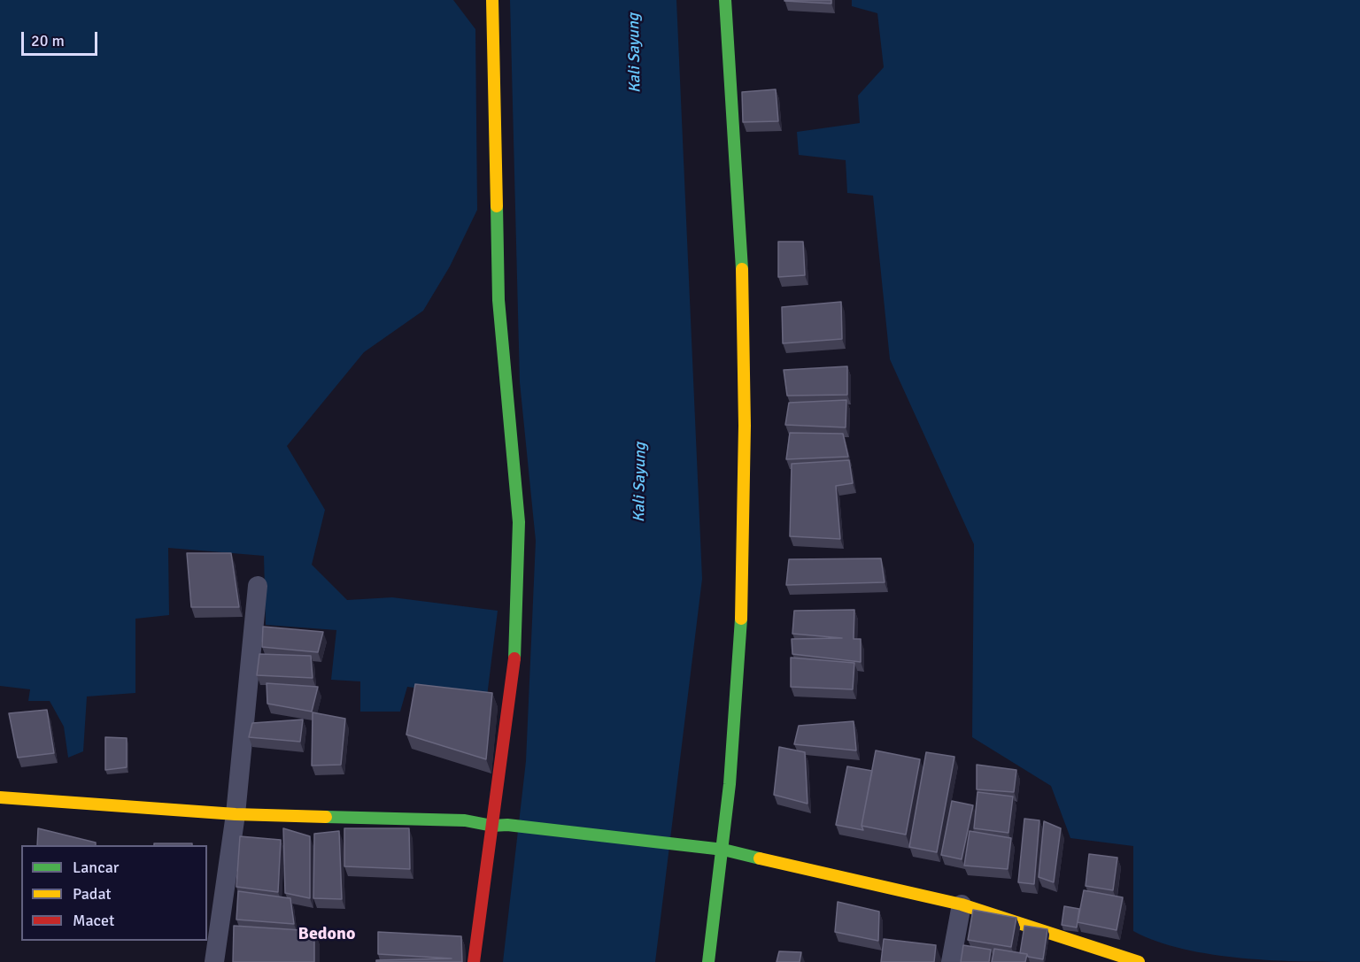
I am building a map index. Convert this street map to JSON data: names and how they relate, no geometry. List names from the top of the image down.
{
  "districts": ["Bedono"],
  "water": ["Kali Sayung"],
  "legend": ["Lancar", "Padat", "Macet"],
  "scale_bar": "20 m"
}
